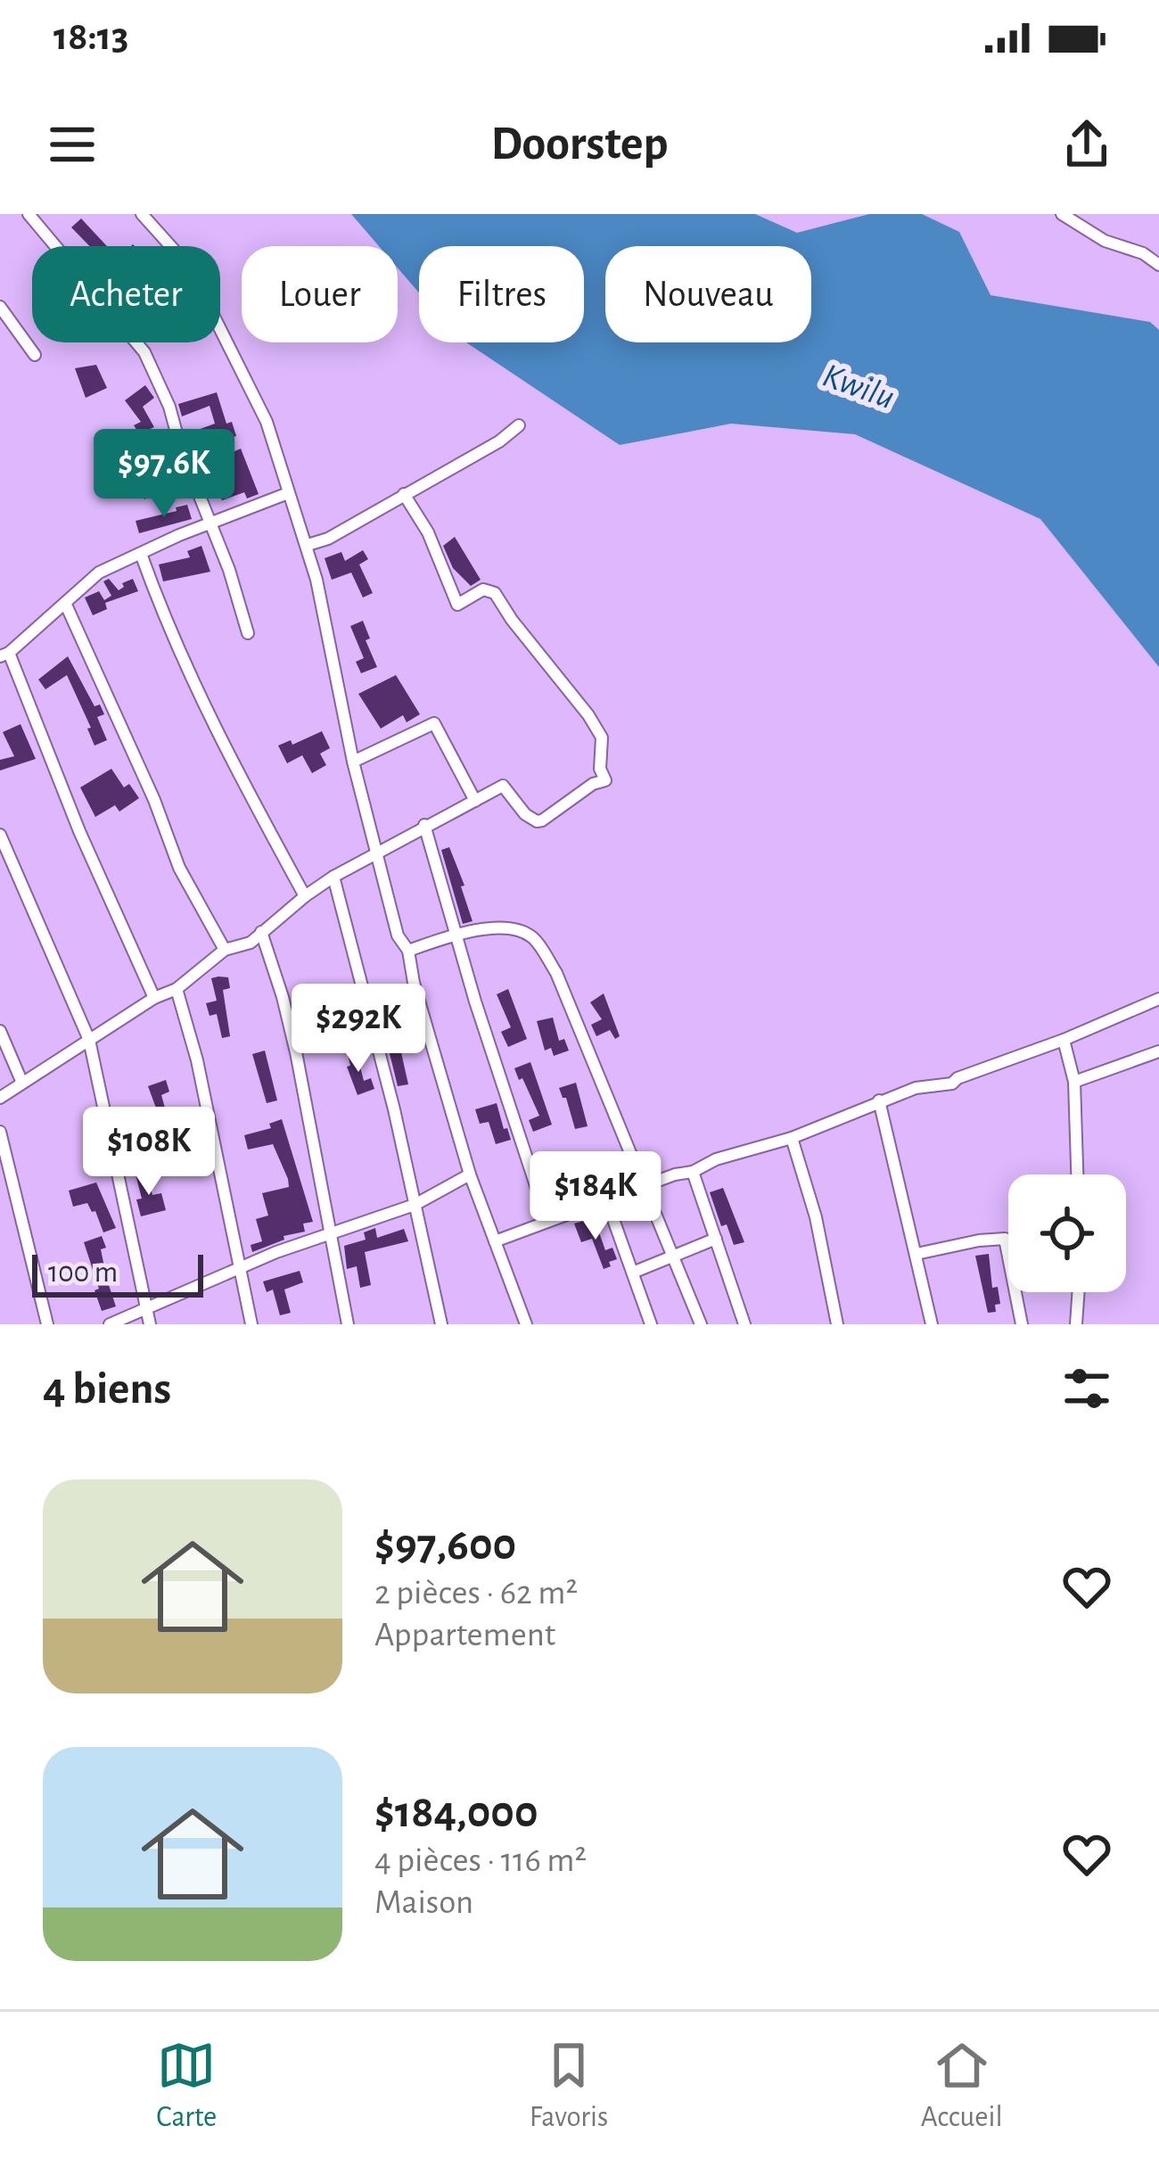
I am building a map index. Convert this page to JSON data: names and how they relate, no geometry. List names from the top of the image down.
{
  "water": ["Kwilu"],
  "scale_bar": "100 m",
  "page": {
    "status": "18:13",
    "header": "Doorstep",
    "chip": [
      "Acheter",
      "Louer",
      "Filtres",
      "Nouveau"
    ],
    "price": [
      "$97.6K",
      "$292K",
      "$108K",
      "$184K"
    ],
    "scale": "100 m",
    "heading": "4 biens",
    "list": [
      {
        "name": "$97,600",
        "note": "2 pièces · 62 m² · Appartement"
      },
      {
        "name": "$184,000",
        "note": "4 pièces · 116 m² · Maison"
      }
    ],
    "tabs": ["Carte", "Favoris", "Accueil"]
  }
}
